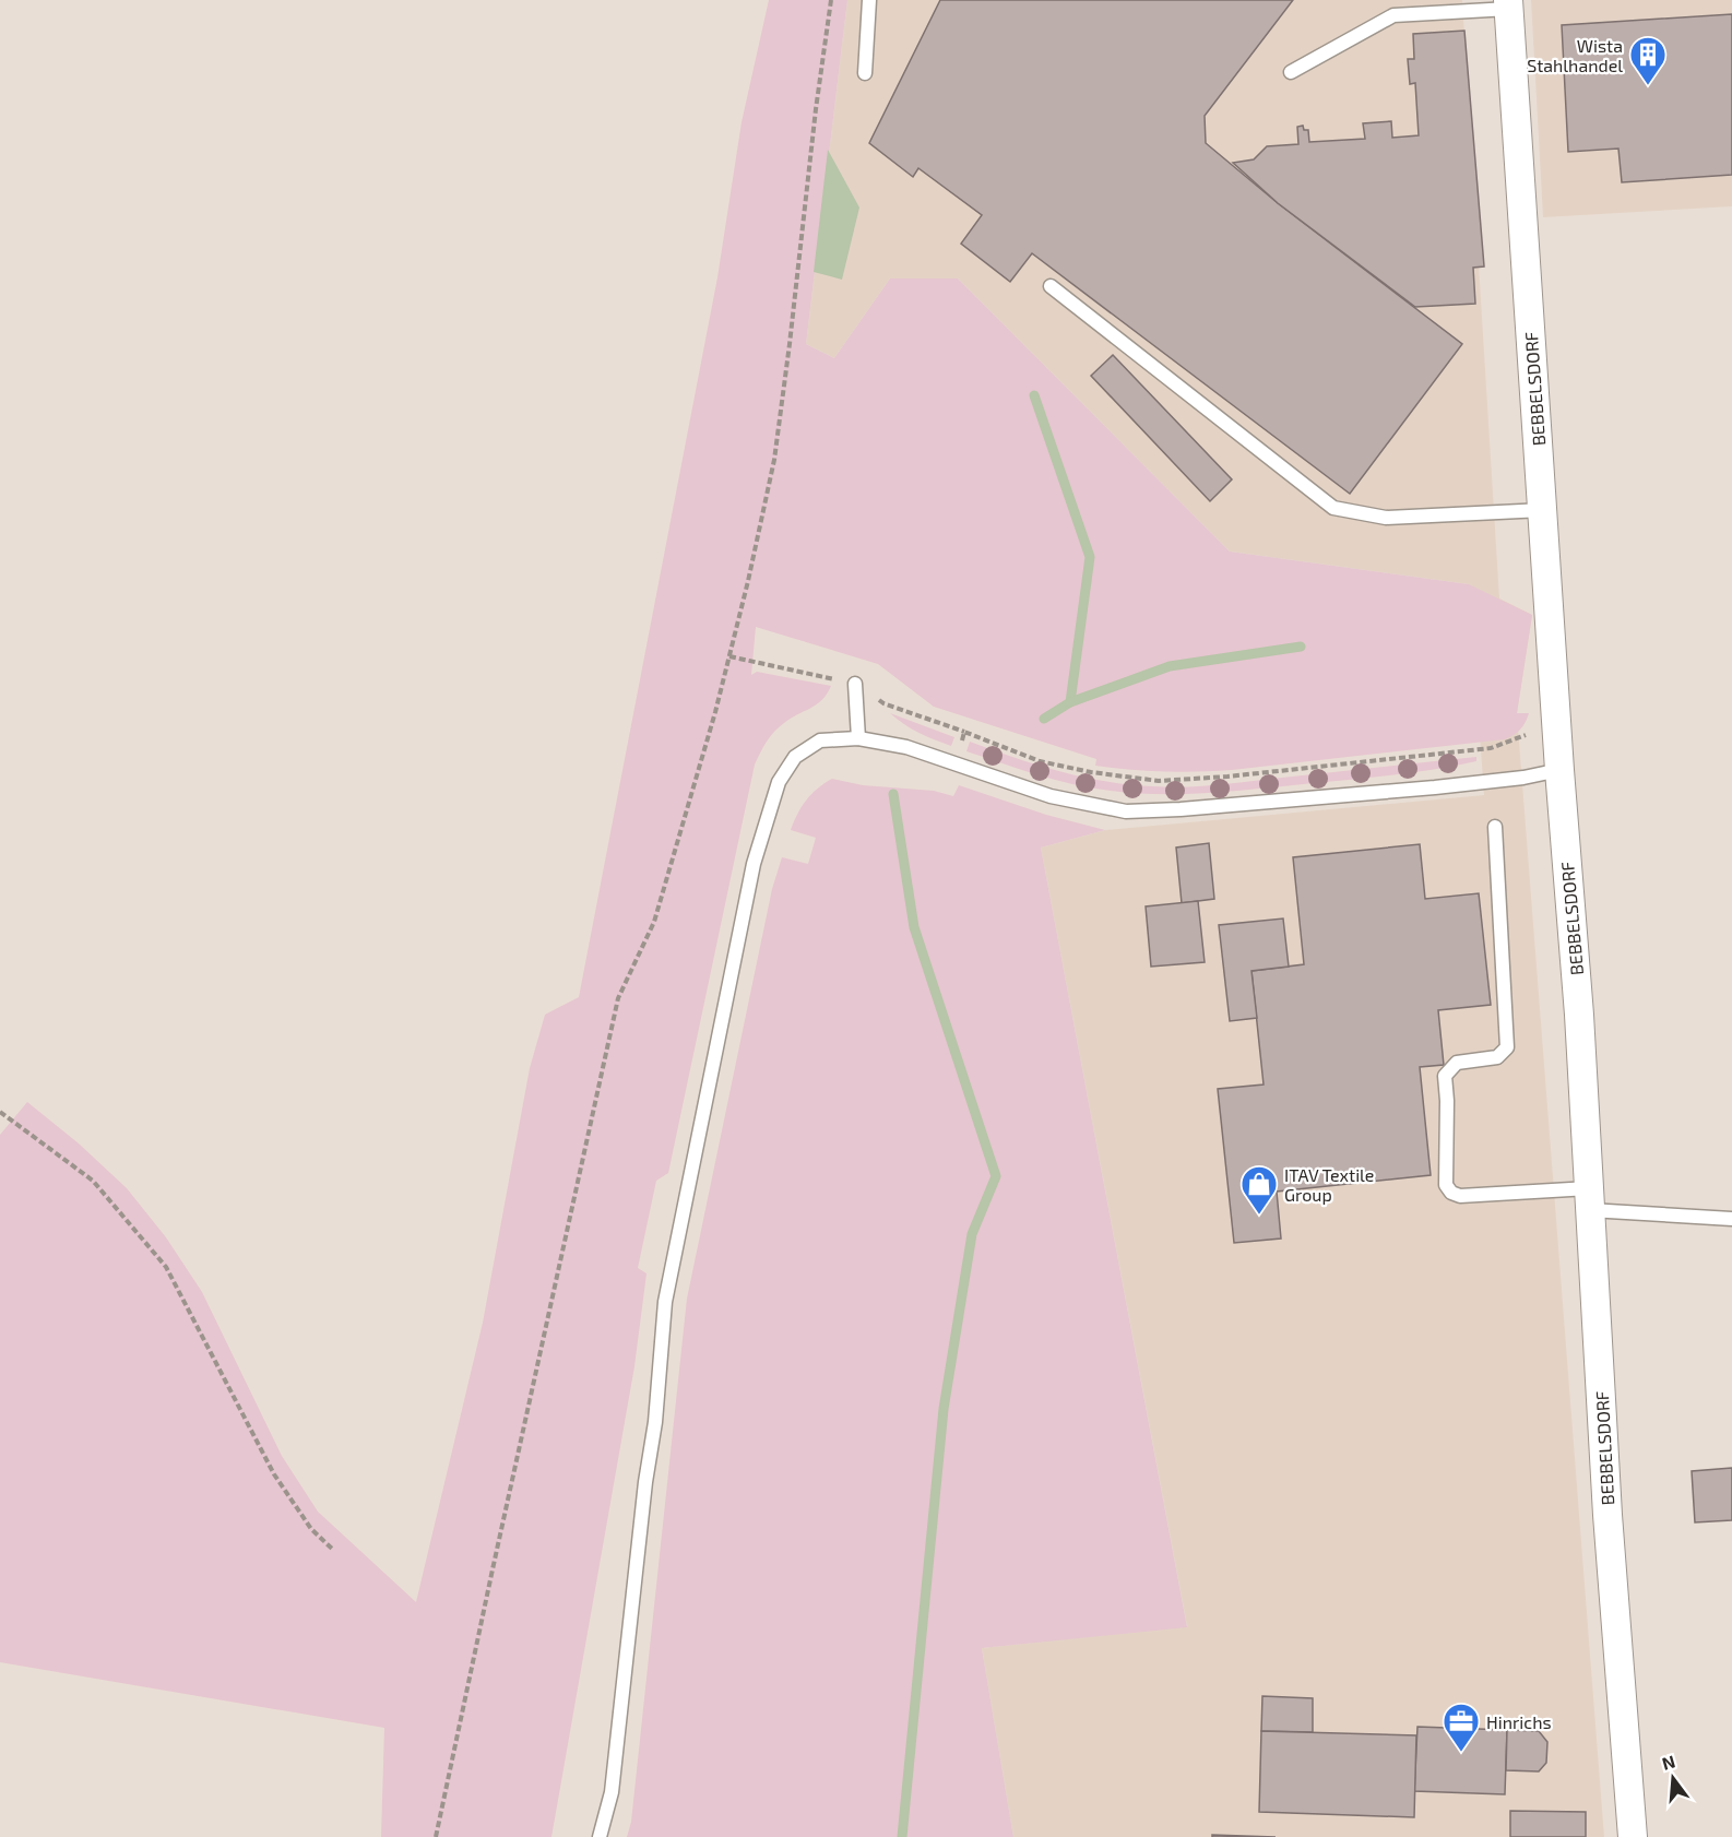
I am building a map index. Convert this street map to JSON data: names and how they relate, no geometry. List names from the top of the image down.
{
  "streets": {
    "street": ["BEBBELSDORF"]
  },
  "places": {
    "building": ["Wista Stahlhandel"],
    "shop": ["ITAV Textile Group"],
    "office": ["Hinrichs"]
  },
  "north": "top"
}
